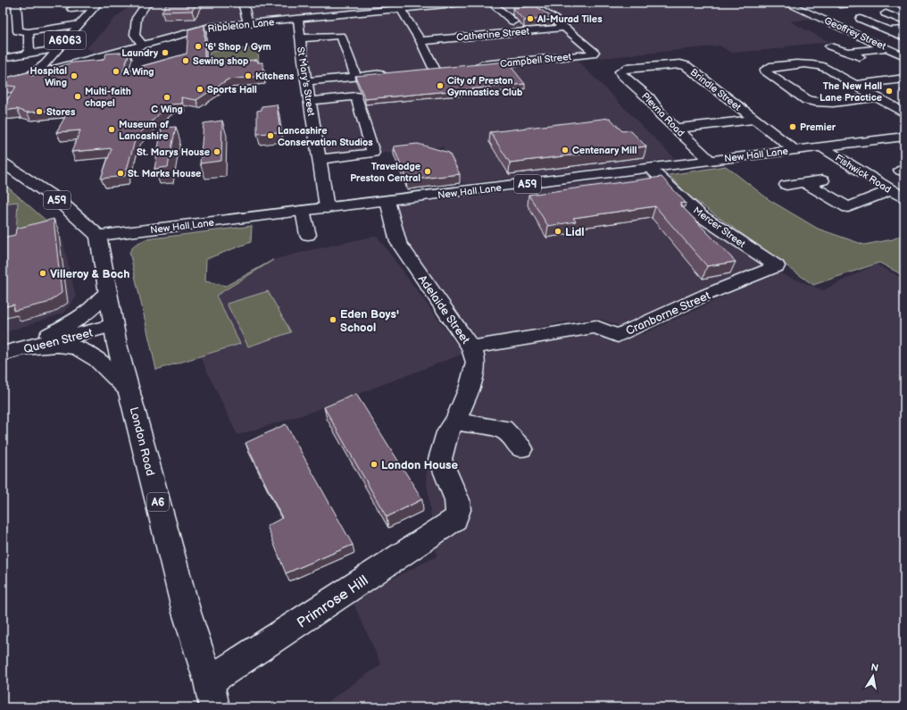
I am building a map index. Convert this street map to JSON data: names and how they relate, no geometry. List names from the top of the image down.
{
  "streets": {
    "main road": [
      "Ribbleton Lane",
      "Geoffrey Street",
      "Catherine Street",
      "A6063",
      "Campbell Street",
      "St Mary's Street",
      "Brindle Street",
      "Plevna Road",
      "New Hall Lane",
      "Fishwick Road",
      "A59",
      "Mercer Street",
      "Adelaide Street",
      "Cranborne Street",
      "Queen Street",
      "London Road",
      "A6",
      "Primrose Hill"
    ]
  },
  "crossings": [
    ["Ribbleton Lane", "A6063"],
    ["Ribbleton Lane", "St Mary's Street"],
    ["Catherine Street", "Campbell Street"],
    ["St Mary's Street", "New Hall Lane"],
    ["Brindle Street", "Plevna Road"],
    ["Brindle Street", "New Hall Lane"],
    ["Plevna Road", "New Hall Lane"],
    ["New Hall Lane", "Fishwick Road"],
    ["New Hall Lane", "A59"],
    ["New Hall Lane", "Mercer Street"],
    ["New Hall Lane", "Adelaide Street"],
    ["New Hall Lane", "London Road"],
    ["A59", "London Road"],
    ["Mercer Street", "Cranborne Street"],
    ["Adelaide Street", "Cranborne Street"],
    ["Adelaide Street", "Primrose Hill"],
    ["Queen Street", "London Road"],
    ["London Road", "Primrose Hill"]
  ],
  "places": [
    "Al-Murad Tiles",
    "'6' Shop / Gym",
    "Laundry",
    "Sewing shop",
    "A Wing",
    "Hospital Wing",
    "Kitchens",
    "City of Preston Gymnastics Club",
    "Sports Hall",
    "The New Hall Lane Practice",
    "Multi-faith chapel",
    "C Wing",
    "Stores",
    "Premier",
    "Museum of Lancashire",
    "Lancashire Conservation Studios",
    "Centenary Mill",
    "St. Marys House",
    "Travelodge Preston Central",
    "St. Marks House",
    "Lidl",
    "Villeroy & Boch",
    "Eden Boys' School",
    "London House"
  ],
  "north": "top"
}
